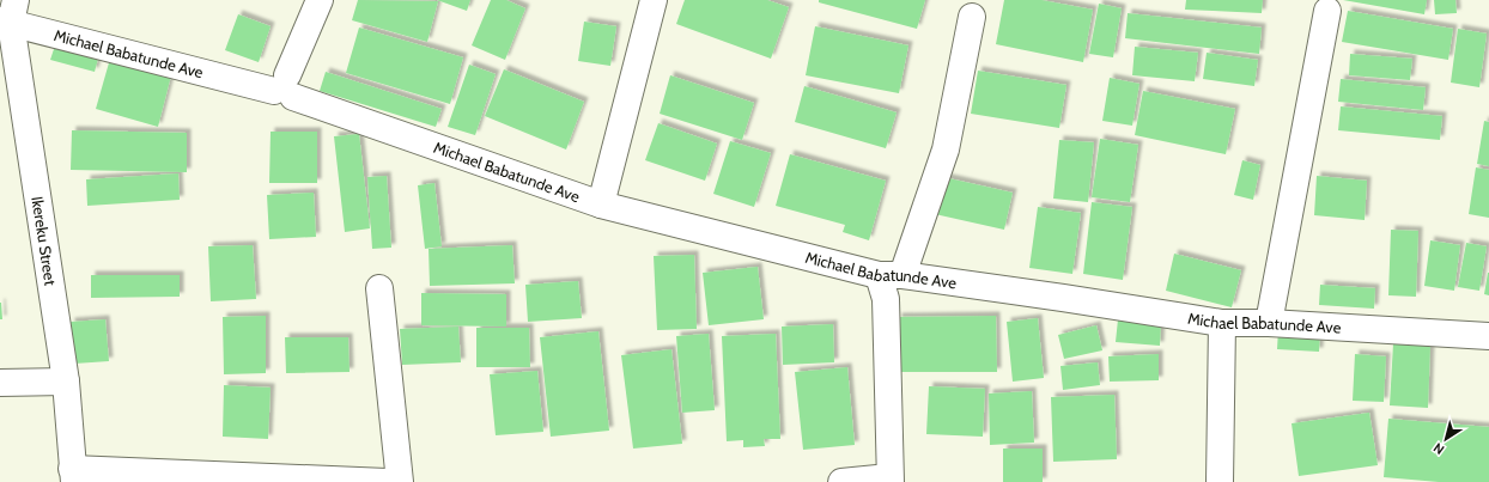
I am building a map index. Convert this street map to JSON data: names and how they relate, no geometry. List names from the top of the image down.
{
  "streets": {
    "street": ["Michael Babatunde Ave", "Ikereku Street"]
  },
  "crossings": [
    ["Michael Babatunde Ave", "Ikereku Street"]
  ],
  "north": "bottom left"
}
